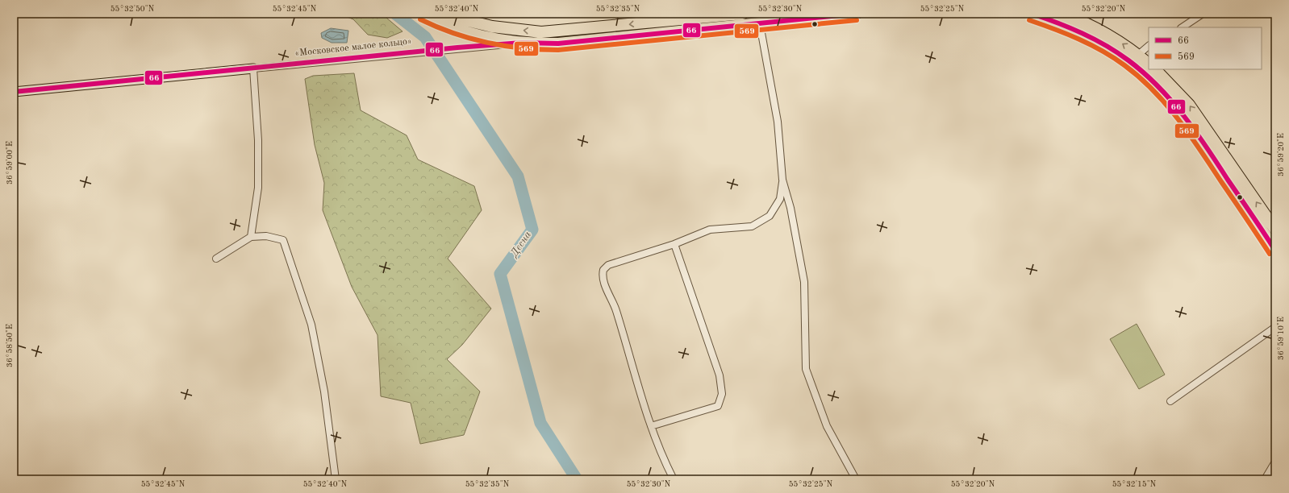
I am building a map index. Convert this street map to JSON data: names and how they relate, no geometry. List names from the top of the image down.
{
  "streets": {
    "street": ["«Московское малое кольцо»"]
  },
  "water": ["Десна"],
  "lines": ["transit line 66", "transit line 569"],
  "legend": ["66", "569"],
  "coordinates": [
    "55°32'50\"N",
    "55°32'45\"N",
    "55°32'40\"N",
    "55°32'35\"N",
    "55°32'30\"N",
    "55°32'25\"N",
    "55°32'20\"N",
    "36°59'20\"E",
    "36°59'00\"E",
    "36°59'10\"E",
    "36°58'50\"E",
    "55°32'15\"N"
  ]
}
